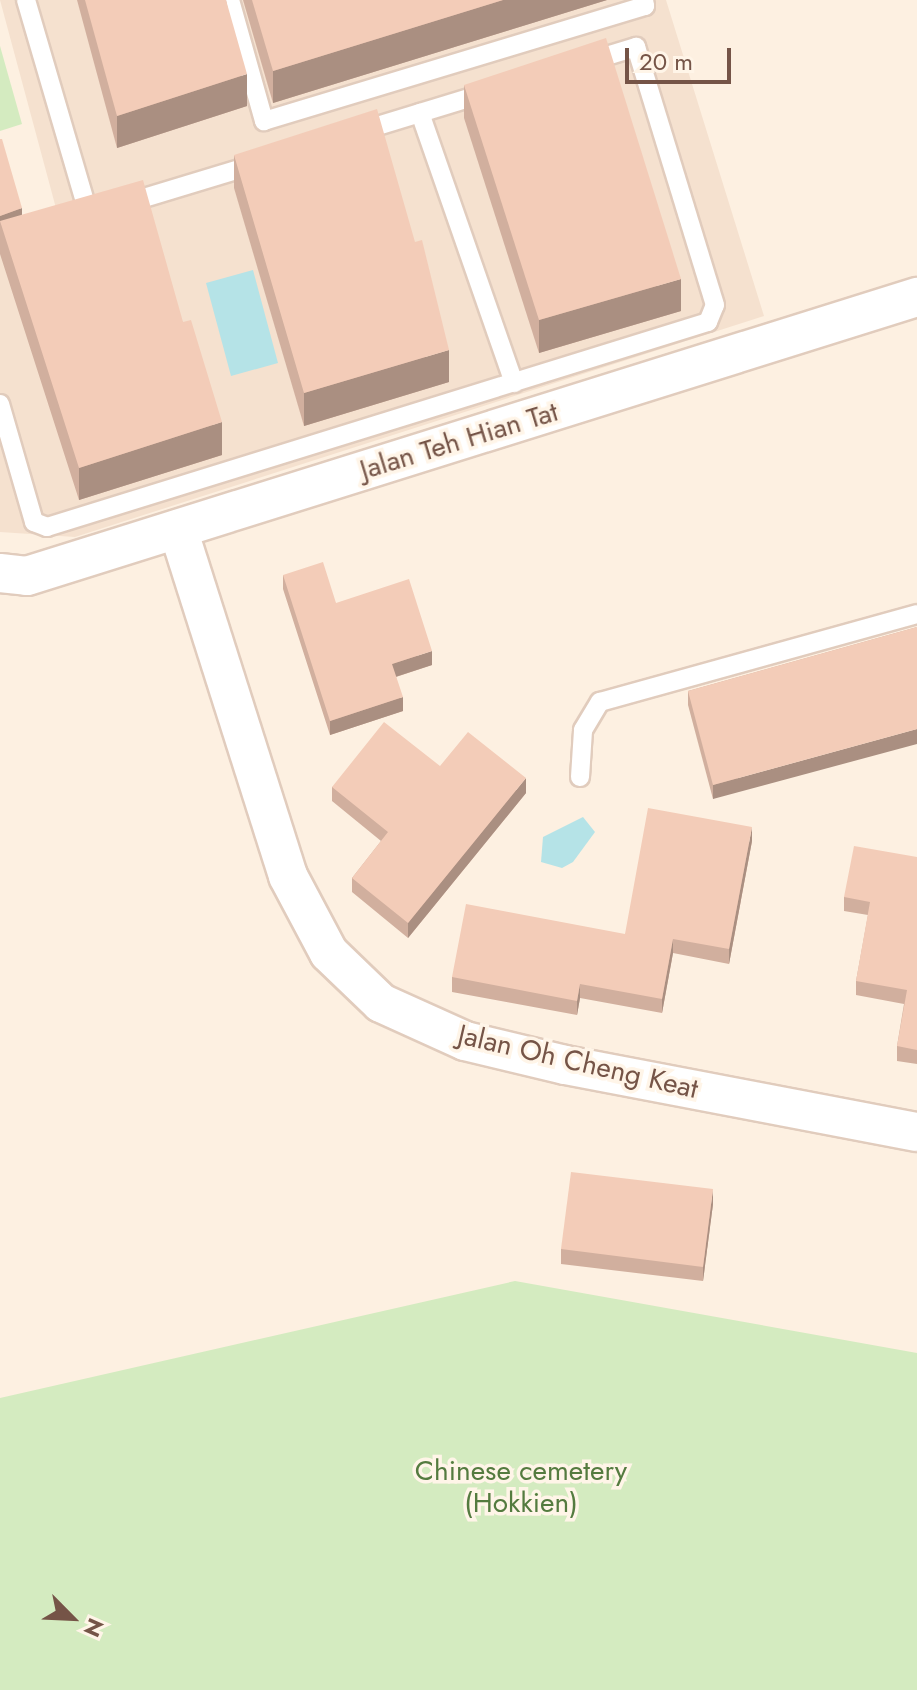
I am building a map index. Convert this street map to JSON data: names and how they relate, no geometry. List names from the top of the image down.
{
  "streets": {
    "street": ["Jalan Teh Hian Tat", "Jalan Oh Cheng Keat"]
  },
  "crossings": [
    ["Jalan Teh Hian Tat", "Jalan Oh Cheng Keat"]
  ],
  "parks": ["Chinese cemetery (Hokkien)"],
  "scale_bar": "20 m",
  "north": "bottom right"
}
